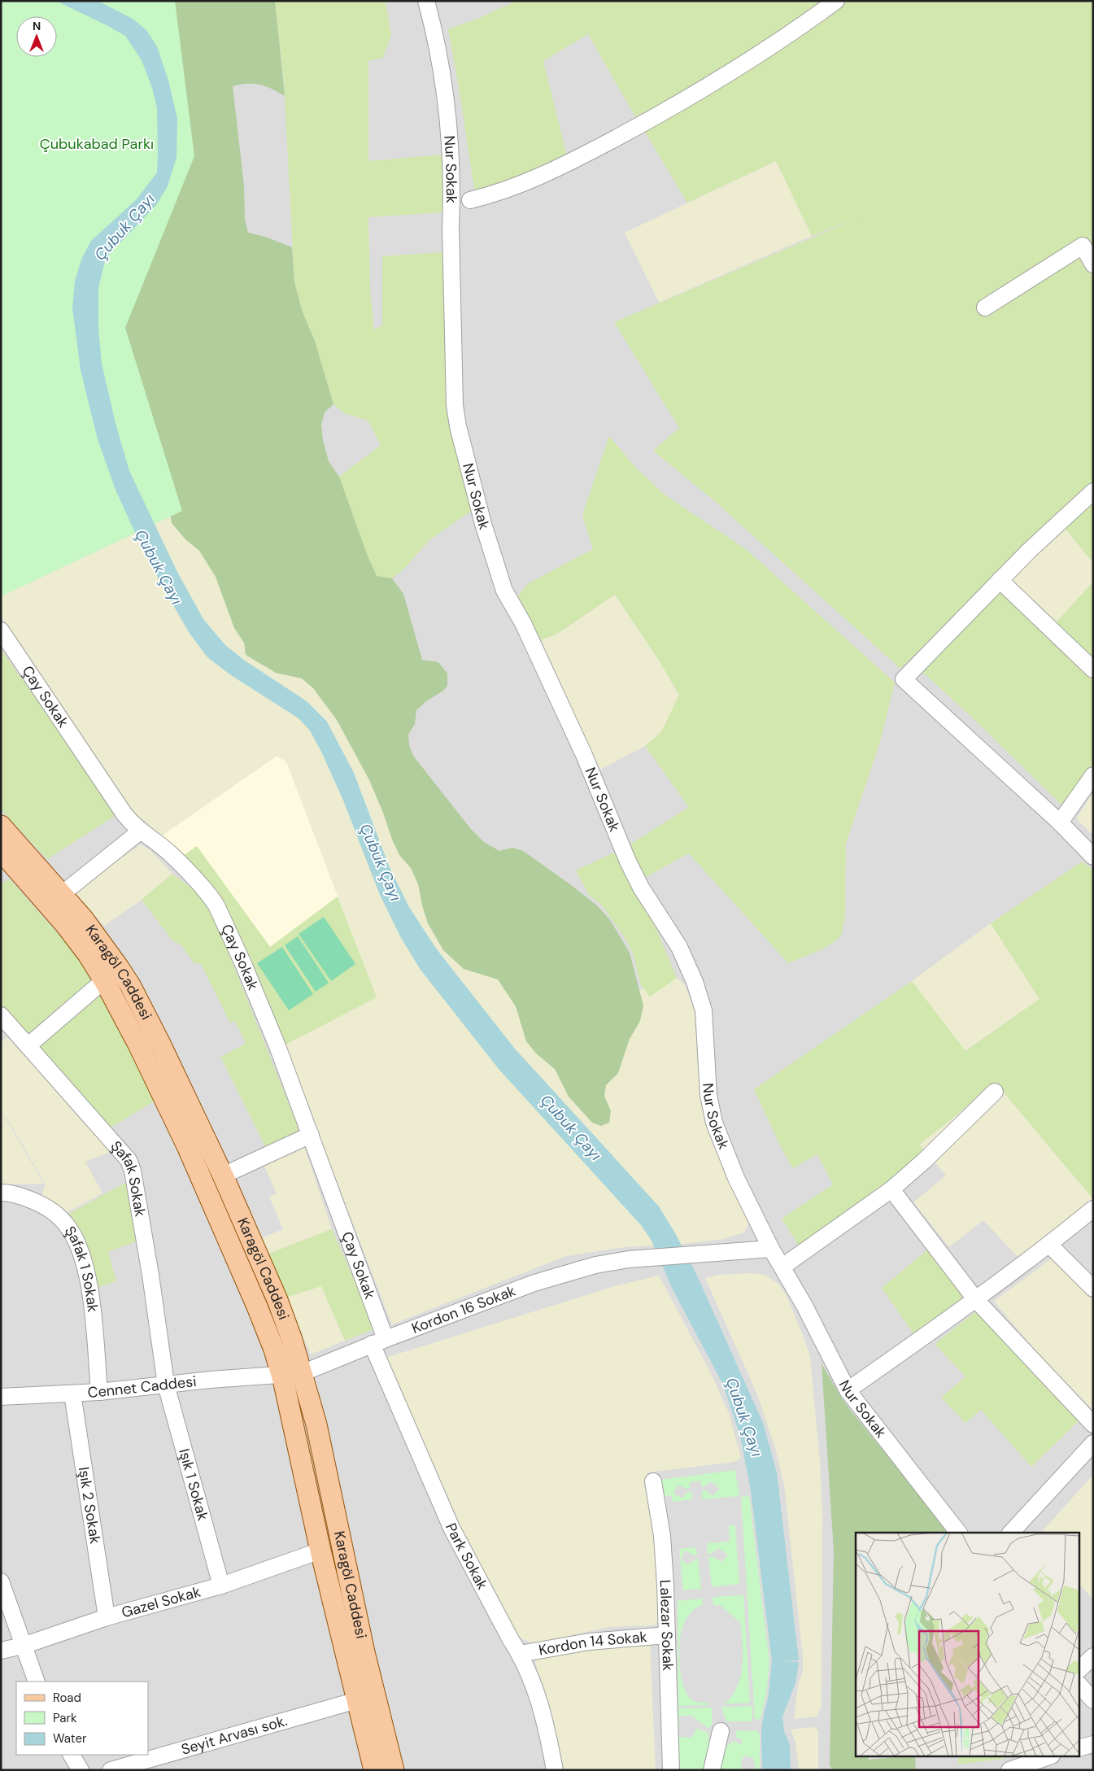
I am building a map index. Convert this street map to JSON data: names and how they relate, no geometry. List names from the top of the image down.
{
  "streets": {
    "main road": ["Karagöl Caddesi"],
    "street": [
      "Nur Sokak",
      "Çay Sokak",
      "Şafak Sokak",
      "Şafak 1 Sokak",
      "Kordon 16 Sokak",
      "Cennet Caddesi",
      "Işık 1 Sokak",
      "Işık 2 Sokak",
      "Park Sokak",
      "Gazel Sokak",
      "Lalezar Sokak",
      "Kordon 14 Sokak",
      "Seyit Arvası sok."
    ]
  },
  "crossings": [
    ["Nur Sokak", "Kordon 16 Sokak"],
    ["Çay Sokak", "Kordon 16 Sokak"],
    ["Çay Sokak", "Park Sokak"],
    ["Karagöl Caddesi", "Kordon 16 Sokak"],
    ["Karagöl Caddesi", "Cennet Caddesi"],
    ["Şafak Sokak", "Cennet Caddesi"],
    ["Şafak Sokak", "Işık 1 Sokak"],
    ["Şafak 1 Sokak", "Cennet Caddesi"],
    ["Kordon 16 Sokak", "Cennet Caddesi"],
    ["Kordon 16 Sokak", "Park Sokak"],
    ["Cennet Caddesi", "Işık 1 Sokak"],
    ["Cennet Caddesi", "Işık 2 Sokak"],
    ["Işık 1 Sokak", "Gazel Sokak"],
    ["Işık 2 Sokak", "Gazel Sokak"],
    ["Park Sokak", "Kordon 14 Sokak"],
    ["Lalezar Sokak", "Kordon 14 Sokak"]
  ],
  "water": ["Çubuk Çayı"],
  "parks": ["Çubukabad Parkı"],
  "legend": ["Road", "Park", "Water"],
  "north": "top"
}
